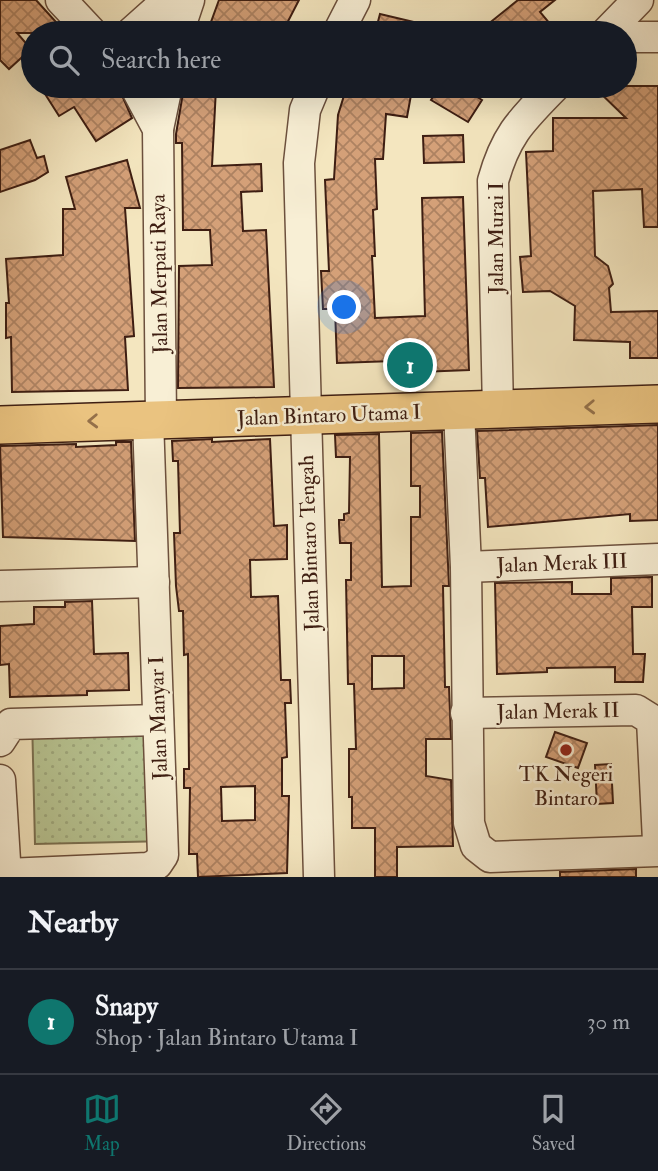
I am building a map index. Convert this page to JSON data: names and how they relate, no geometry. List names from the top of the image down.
{
  "streets": {
    "main road": ["Jalan Bintaro Utama I"],
    "street": [
      "Jalan Murai I",
      "Jalan Merpati Raya",
      "Jalan Bintaro Tengah",
      "Jalan Merak III",
      "Jalan Merak II",
      "Jalan Manyar I"
    ]
  },
  "crossings": [
    ["Jalan Murai I", "Jalan Bintaro Utama I"],
    ["Jalan Merpati Raya", "Jalan Bintaro Utama I"],
    ["Jalan Merpati Raya", "Jalan Manyar I"],
    ["Jalan Bintaro Utama I", "Jalan Bintaro Tengah"],
    ["Jalan Bintaro Utama I", "Jalan Merak II"],
    ["Jalan Bintaro Utama I", "Jalan Manyar I"],
    ["Jalan Merak III", "Jalan Merak II"]
  ],
  "one_way": ["Jalan Bintaro Utama I"],
  "places": ["TK Negeri Bintaro"],
  "page": {
    "search": "Search here",
    "pins": "1",
    "heading": "Nearby",
    "list": [
      {
        "mark": "1",
        "name": "Snapy",
        "note": "Shop · Jalan Bintaro Utama I",
        "value": "30 m"
      }
    ],
    "nav": ["Map", "Directions", "Saved"]
  }
}
